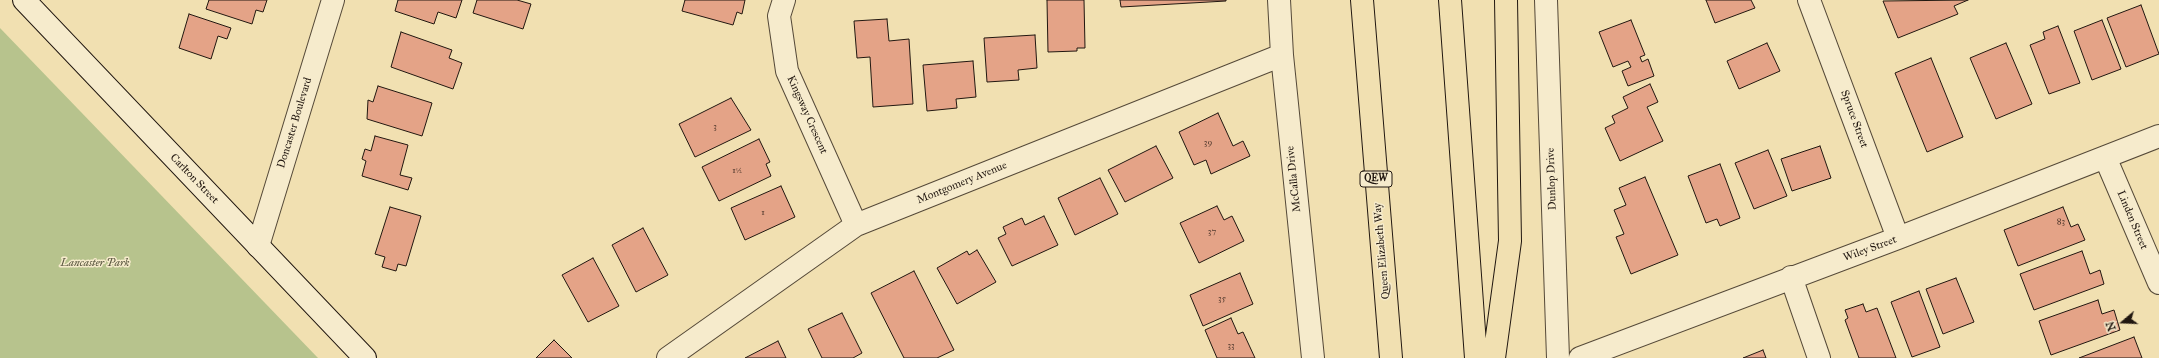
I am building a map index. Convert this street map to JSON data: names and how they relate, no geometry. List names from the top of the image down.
{
  "streets": {
    "highway": ["QEW", "Queen Elizabeth Way"],
    "street": [
      "Kingsway Crescent",
      "Spruce Street",
      "Doncaster Boulevard",
      "Carlton Street",
      "McCalla Drive",
      "Dunlop Drive",
      "Montgomery Avenue",
      "Linden Street",
      "Wiley Street"
    ]
  },
  "crossings": [
    ["Kingsway Crescent", "Montgomery Avenue"],
    ["Spruce Street", "Wiley Street"],
    ["Doncaster Boulevard", "Carlton Street"],
    ["McCalla Drive", "Montgomery Avenue"],
    ["Linden Street", "Wiley Street"]
  ],
  "parks": ["Lancaster Park"],
  "house_numbers": [
    "3",
    "39",
    "1½",
    "1",
    "83",
    "37",
    "35",
    "33"
  ],
  "north": "left"
}
